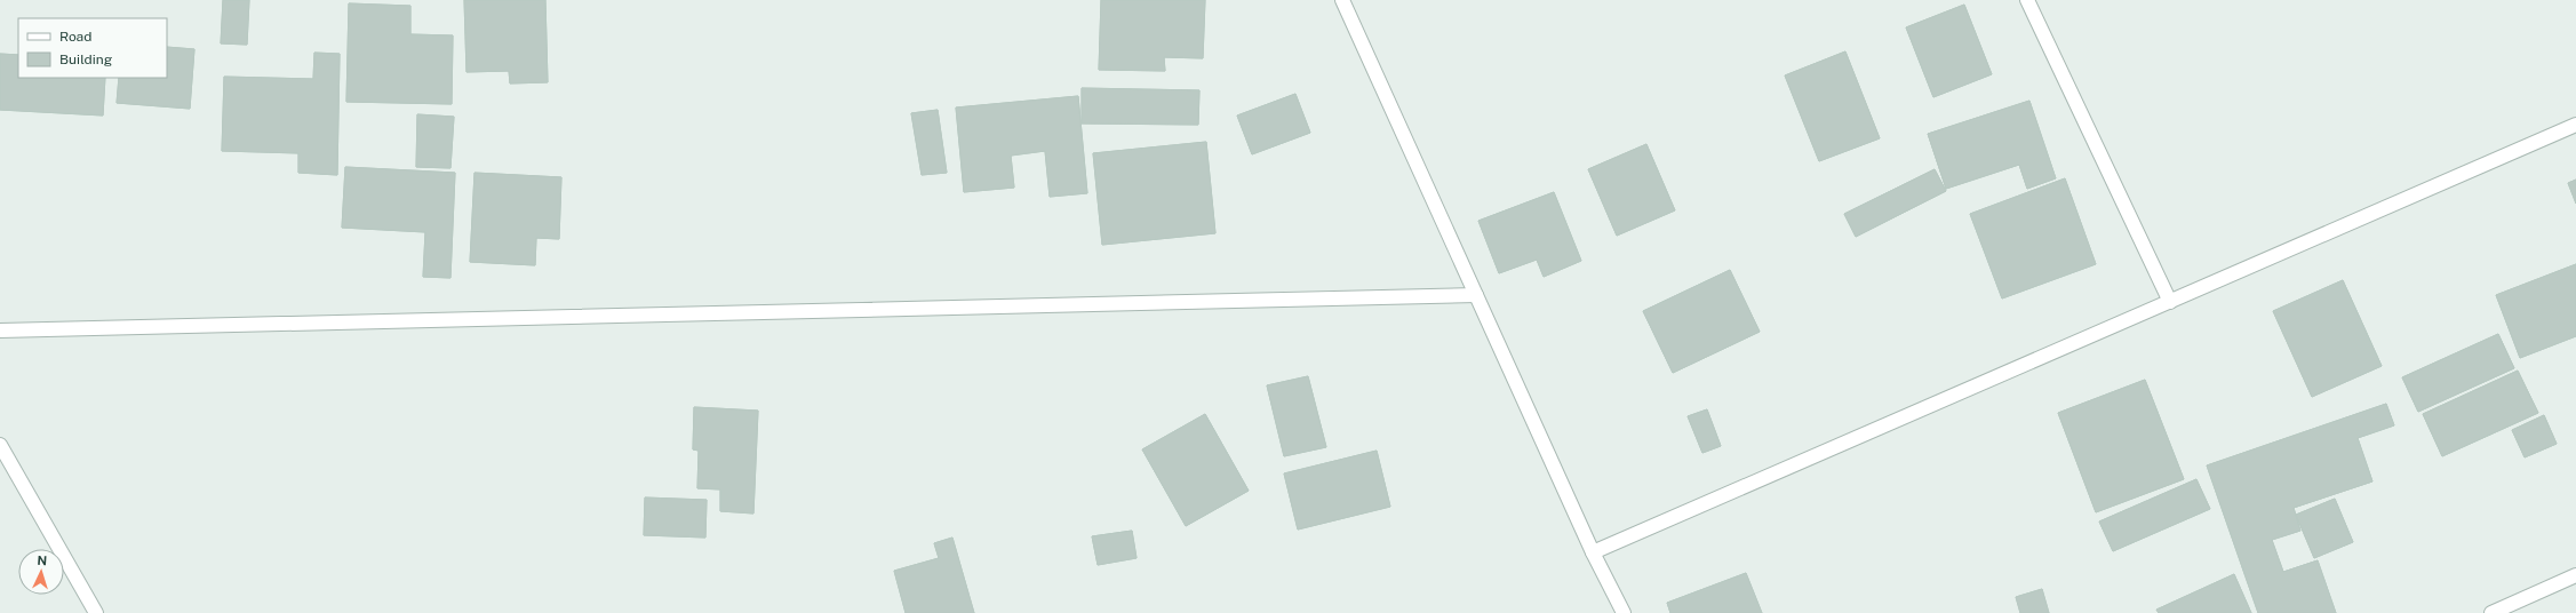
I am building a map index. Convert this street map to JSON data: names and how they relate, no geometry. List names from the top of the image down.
{
  "legend": ["Road", "Building"],
  "north": "top"
}
